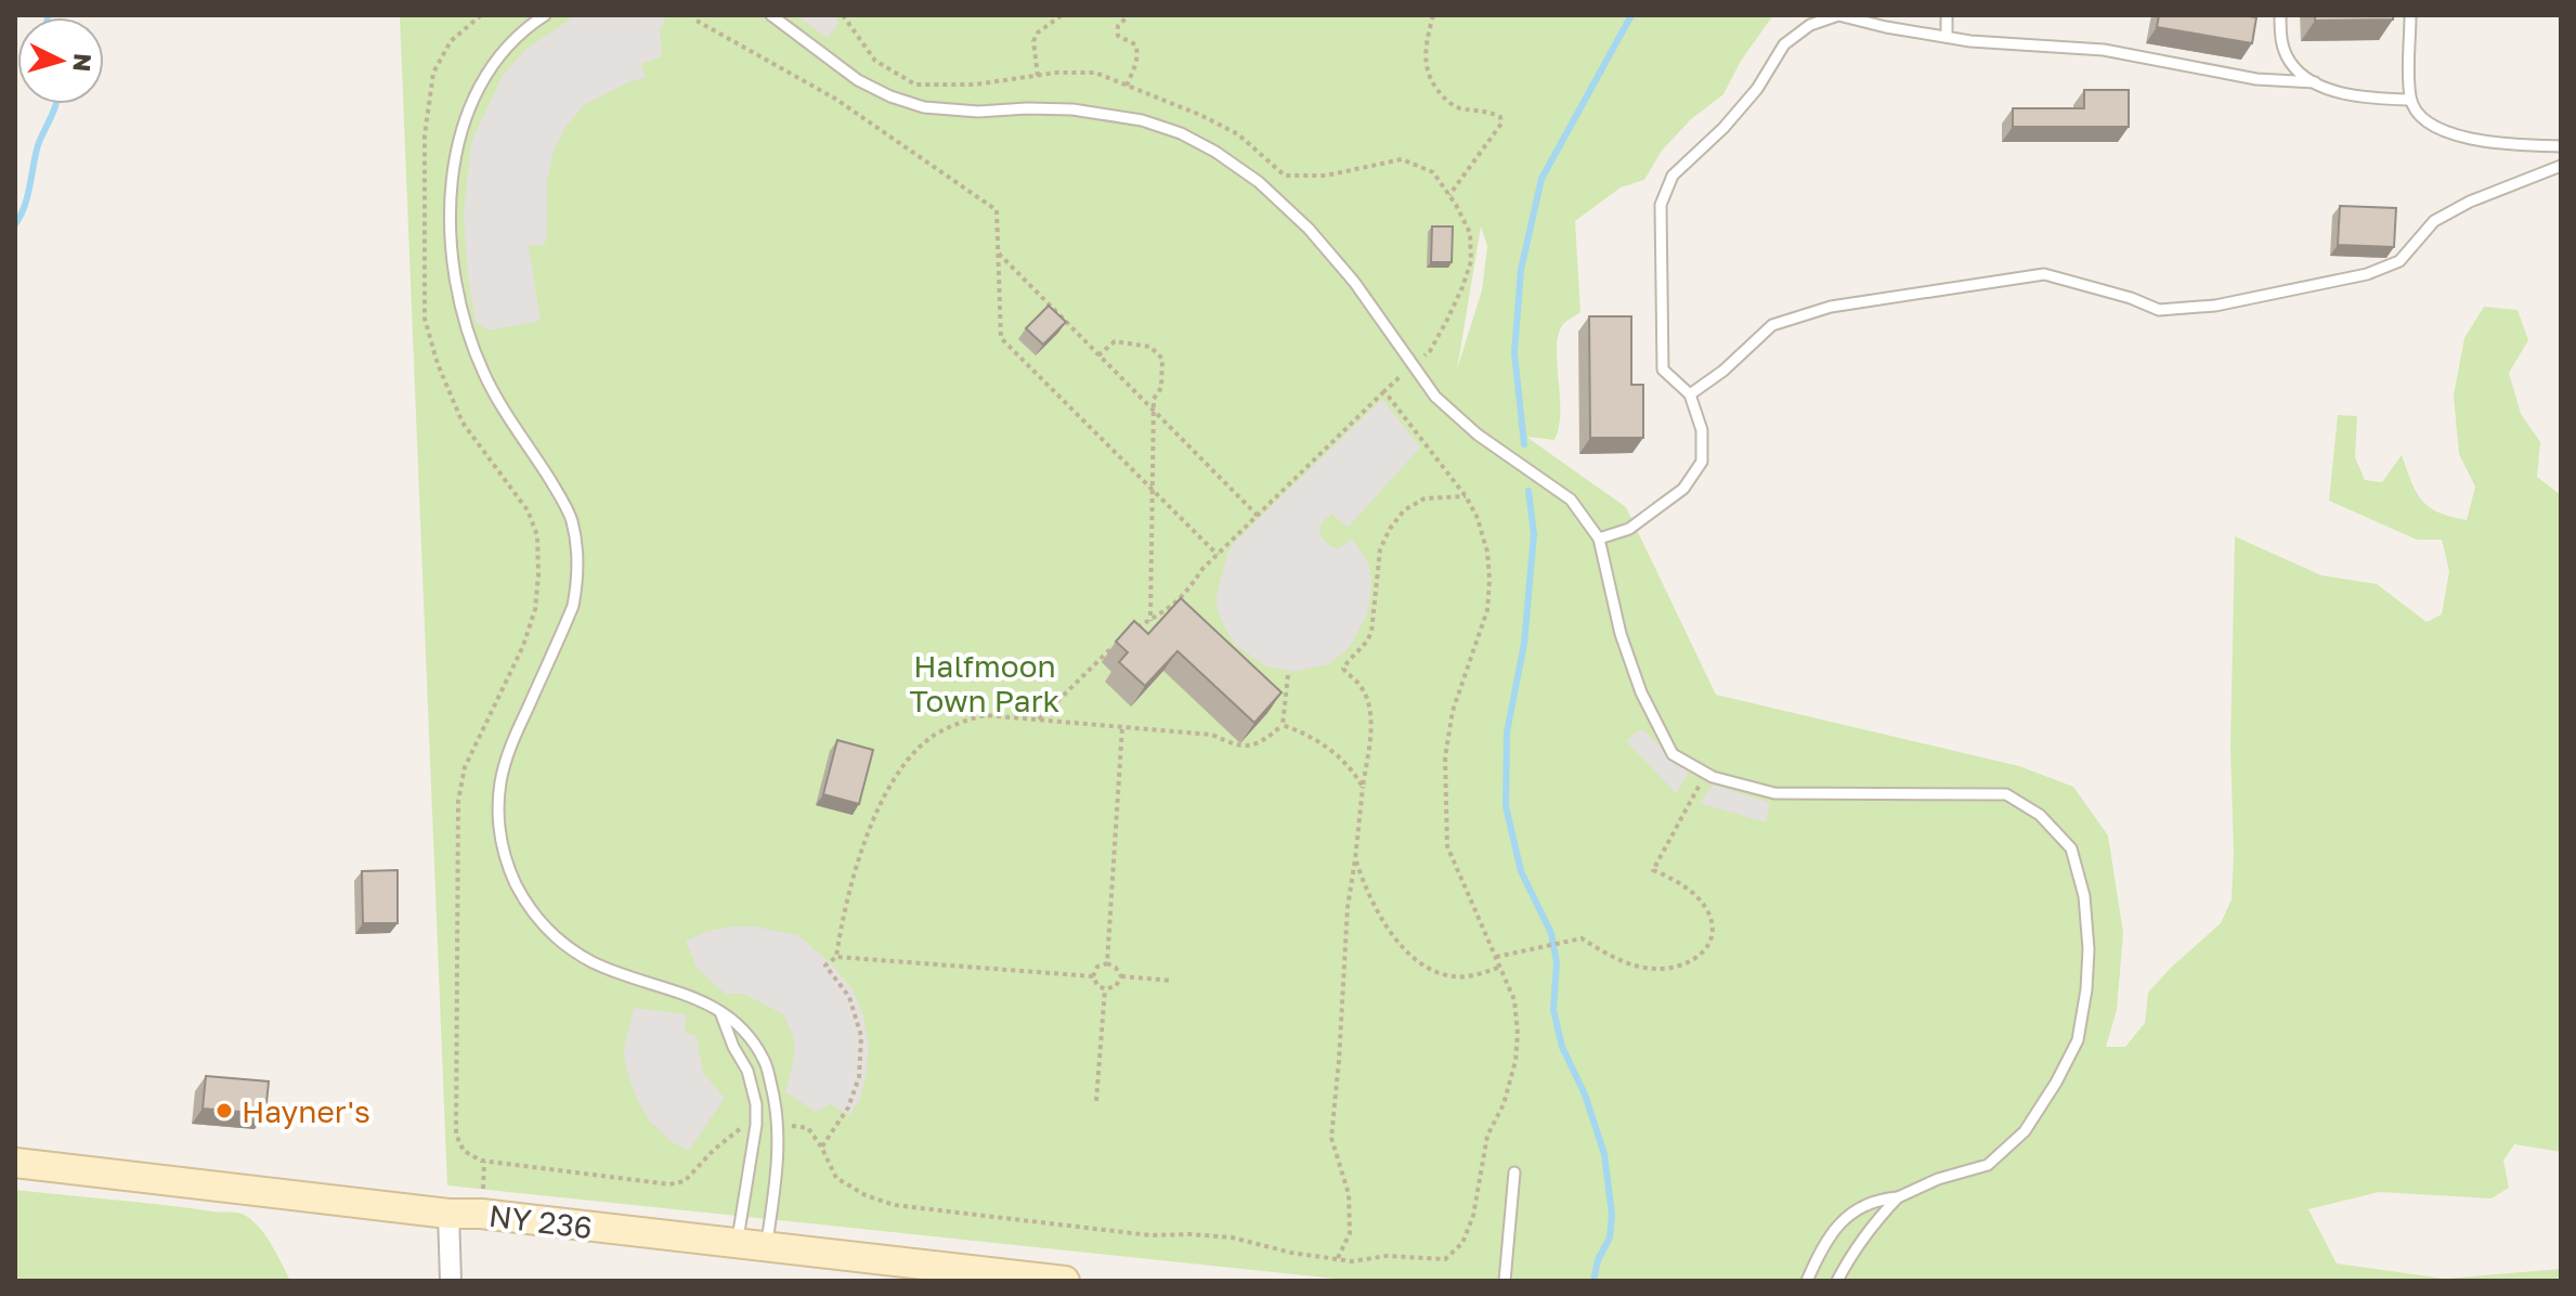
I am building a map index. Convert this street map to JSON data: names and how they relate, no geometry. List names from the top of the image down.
{
  "streets": {
    "main road": ["NY 236"]
  },
  "parks": ["Halfmoon Town Park"],
  "places": ["Hayner's"],
  "north": "right"
}
